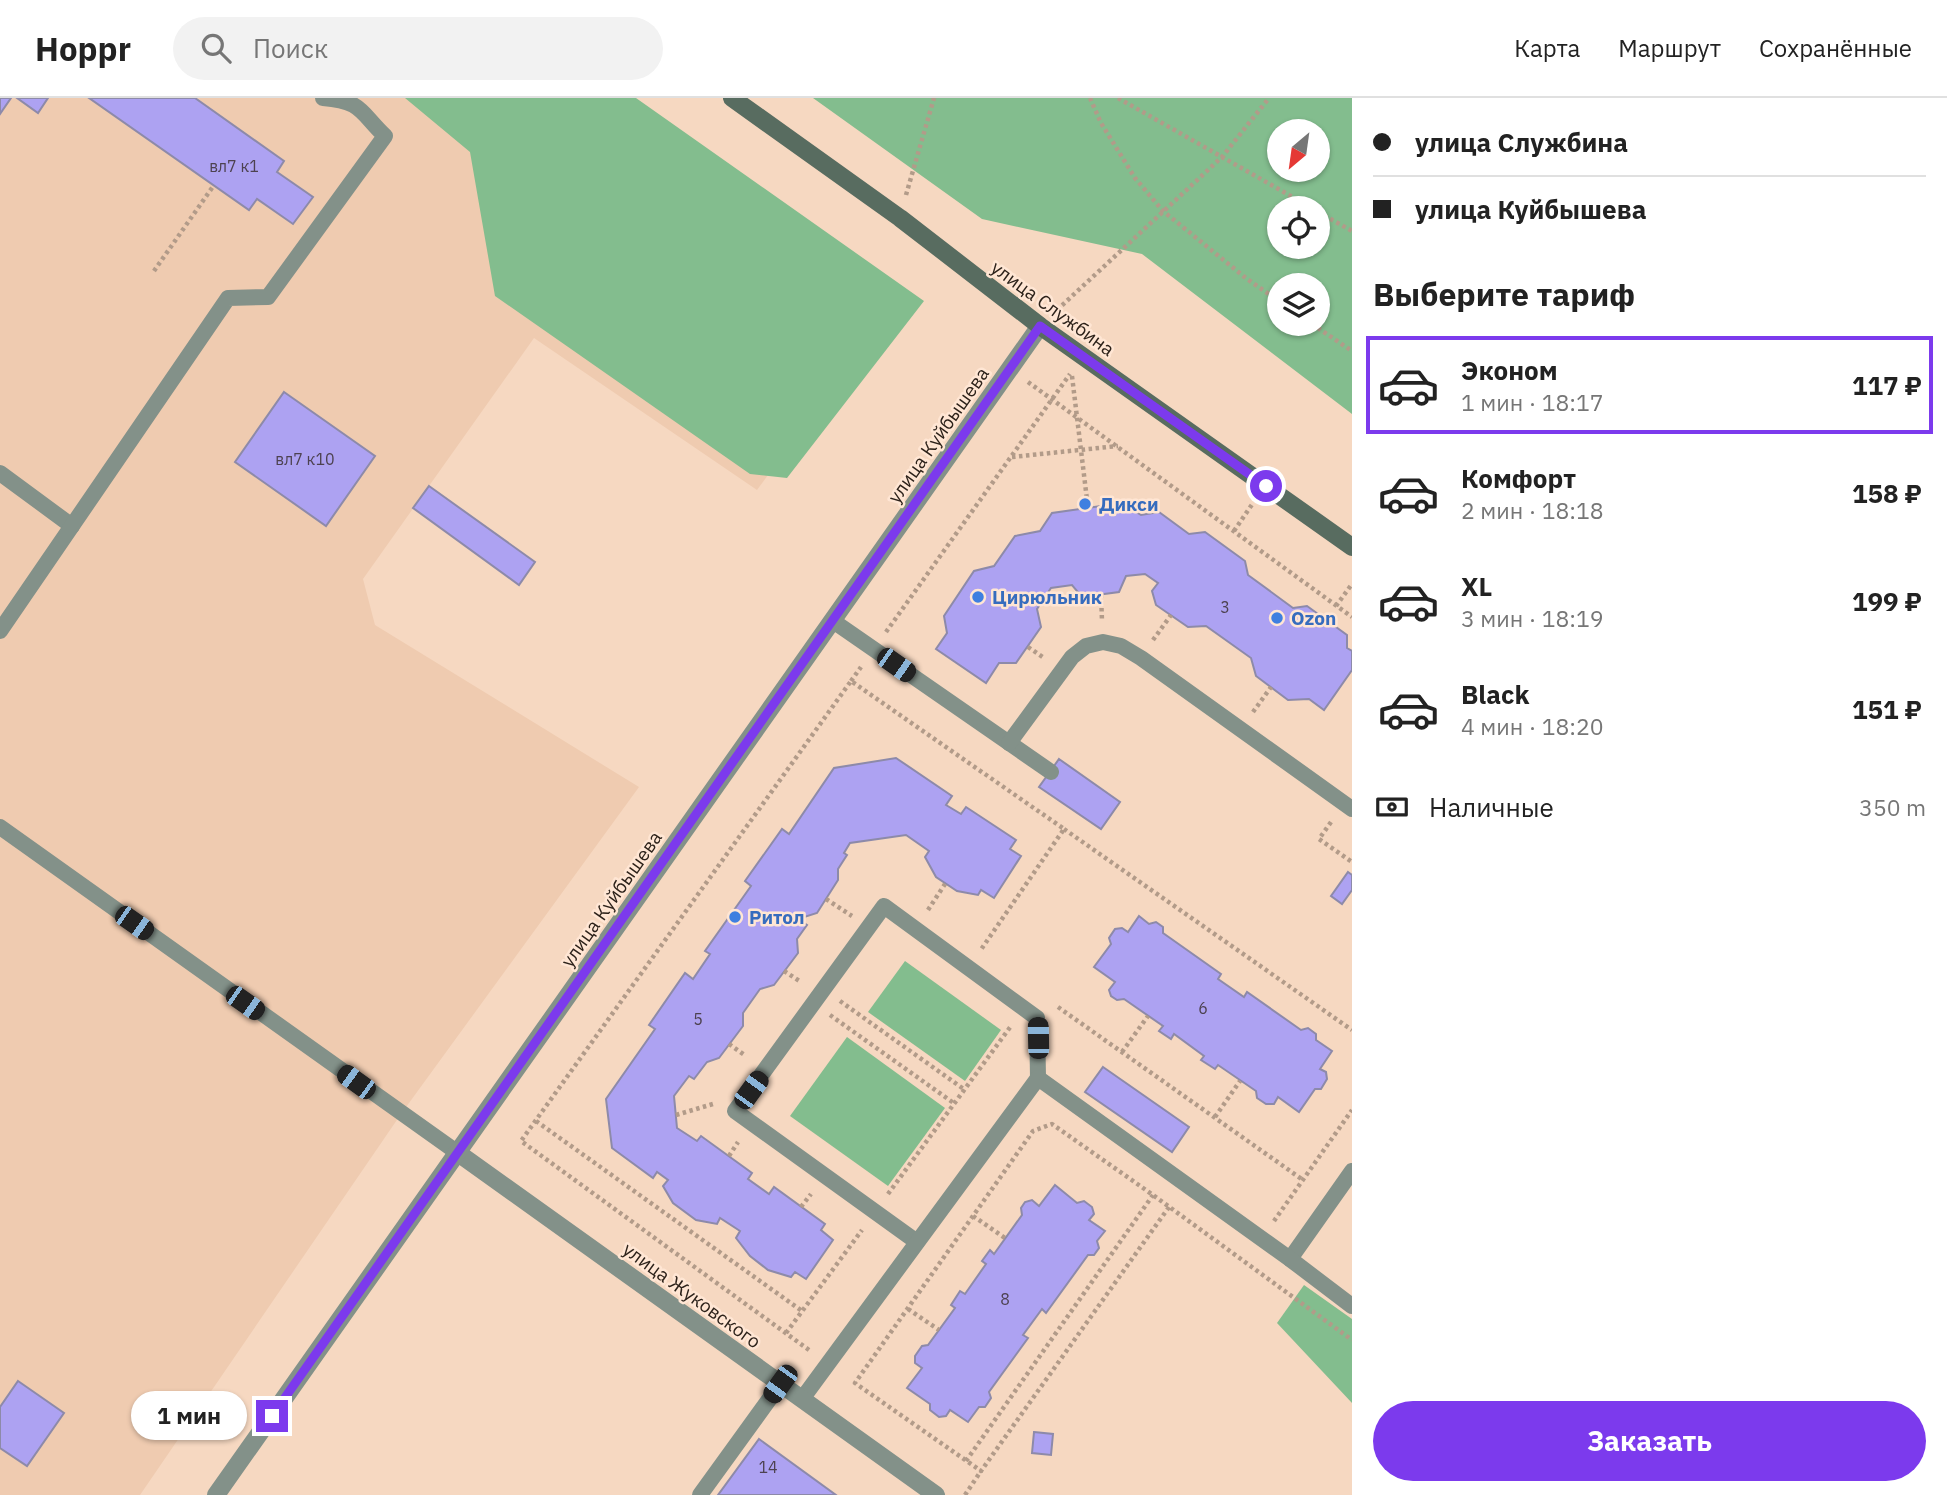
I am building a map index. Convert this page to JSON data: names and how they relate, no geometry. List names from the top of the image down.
{
  "streets": {
    "street": ["улица Службина", "улица Куйбышева", "улица Жуковского"]
  },
  "crossings": [
    ["улица Службина", "улица Куйбышева"],
    ["улица Куйбышева", "улица Жуковского"]
  ],
  "places": [
    "Дикси",
    "Цирюльник",
    "Ozon",
    "Ритол"
  ],
  "house_numbers": [
    "вл7 к1",
    "вл7 к10",
    "3",
    "6",
    "5",
    "8",
    "14"
  ],
  "north": "bottom left",
  "page": {
    "header": "Hoppr",
    "search": "Поиск",
    "nav": ["Карта", "Маршрут", "Сохранённые"],
    "banner": ["улица Службина", "улица Куйбышева"],
    "heading": "Выберите тариф",
    "list": [
      {
        "name": "Эконом",
        "note": "1 мин · 18:17",
        "value": "117 ₽"
      },
      {
        "name": "Комфорт",
        "note": "2 мин · 18:18",
        "value": "158 ₽"
      },
      {
        "name": "XL",
        "note": "3 мин · 18:19",
        "value": "199 ₽"
      },
      {
        "name": "Black",
        "note": "4 мин · 18:20",
        "value": "151 ₽"
      }
    ],
    "pay": ["Наличные", "350 m"],
    "buttons": "Заказать",
    "bubble": "1 мин"
  }
}
